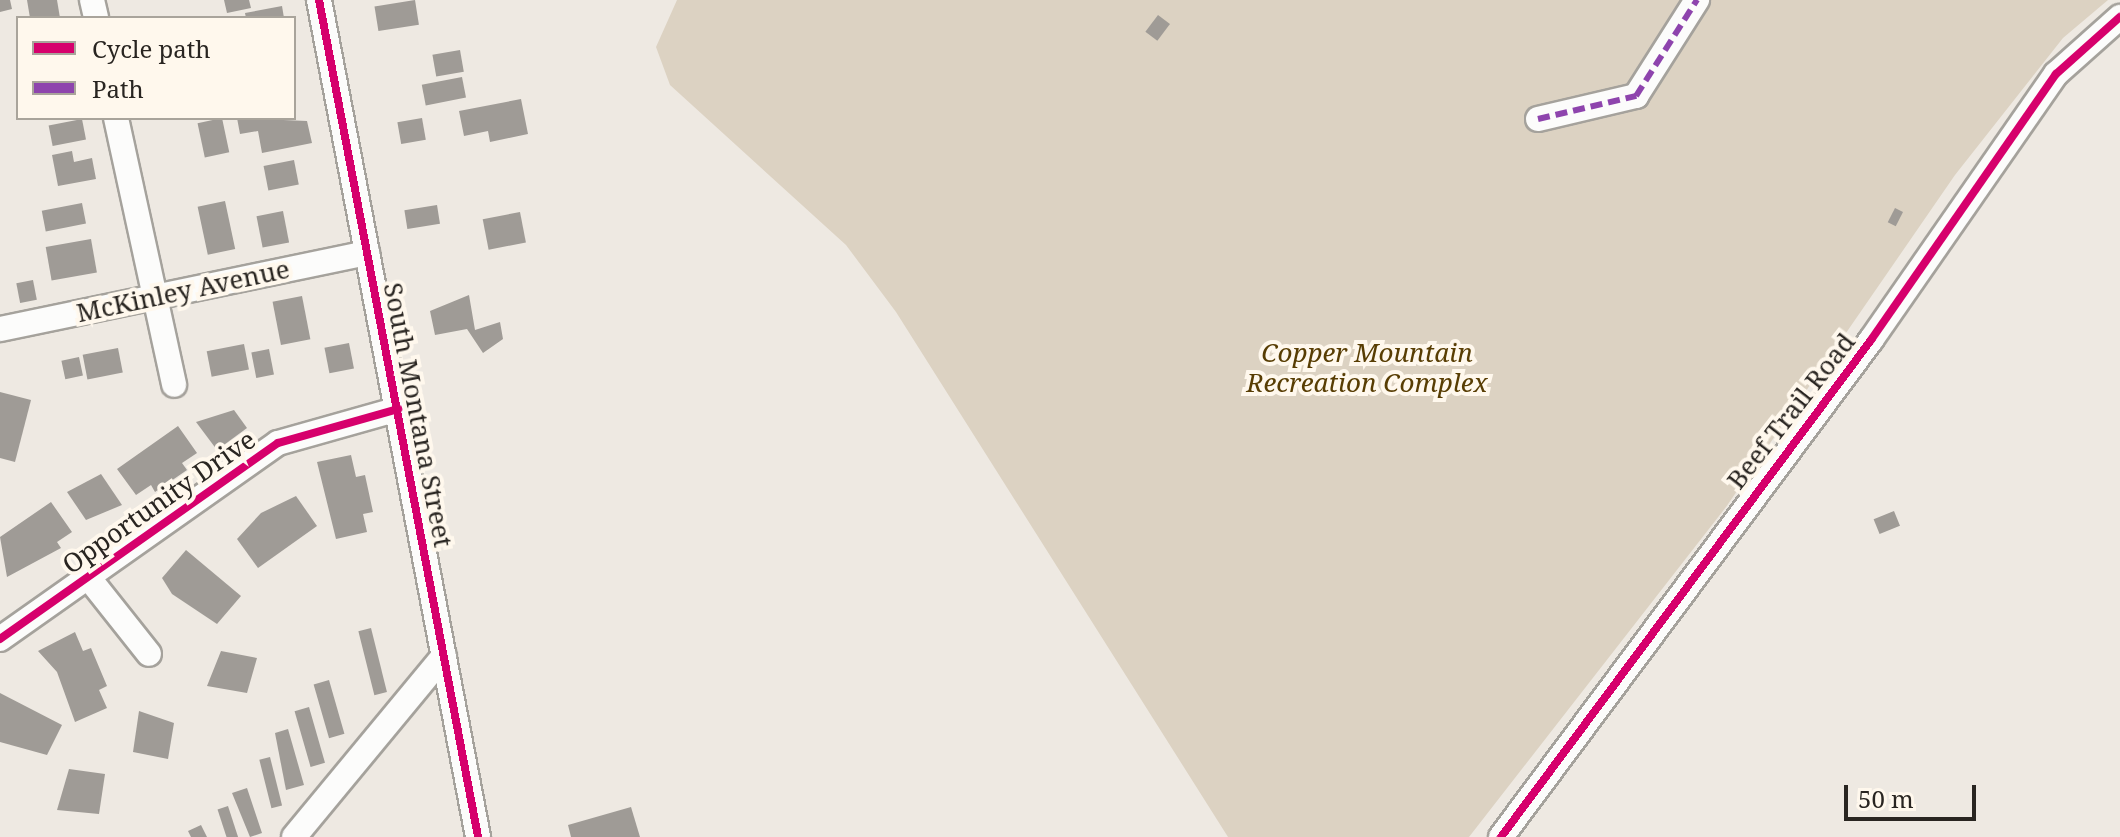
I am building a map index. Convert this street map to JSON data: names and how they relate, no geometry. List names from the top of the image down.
{
  "streets": {
    "street": [
      "McKinley Avenue",
      "Beef Trail Road",
      "South Montana Street",
      "Opportunity Drive"
    ]
  },
  "crossings": [
    ["McKinley Avenue", "South Montana Street"],
    ["South Montana Street", "Opportunity Drive"]
  ],
  "parks": ["Copper Mountain Recreation Complex"],
  "legend": ["Cycle path", "Path"],
  "scale_bar": "50 m"
}
